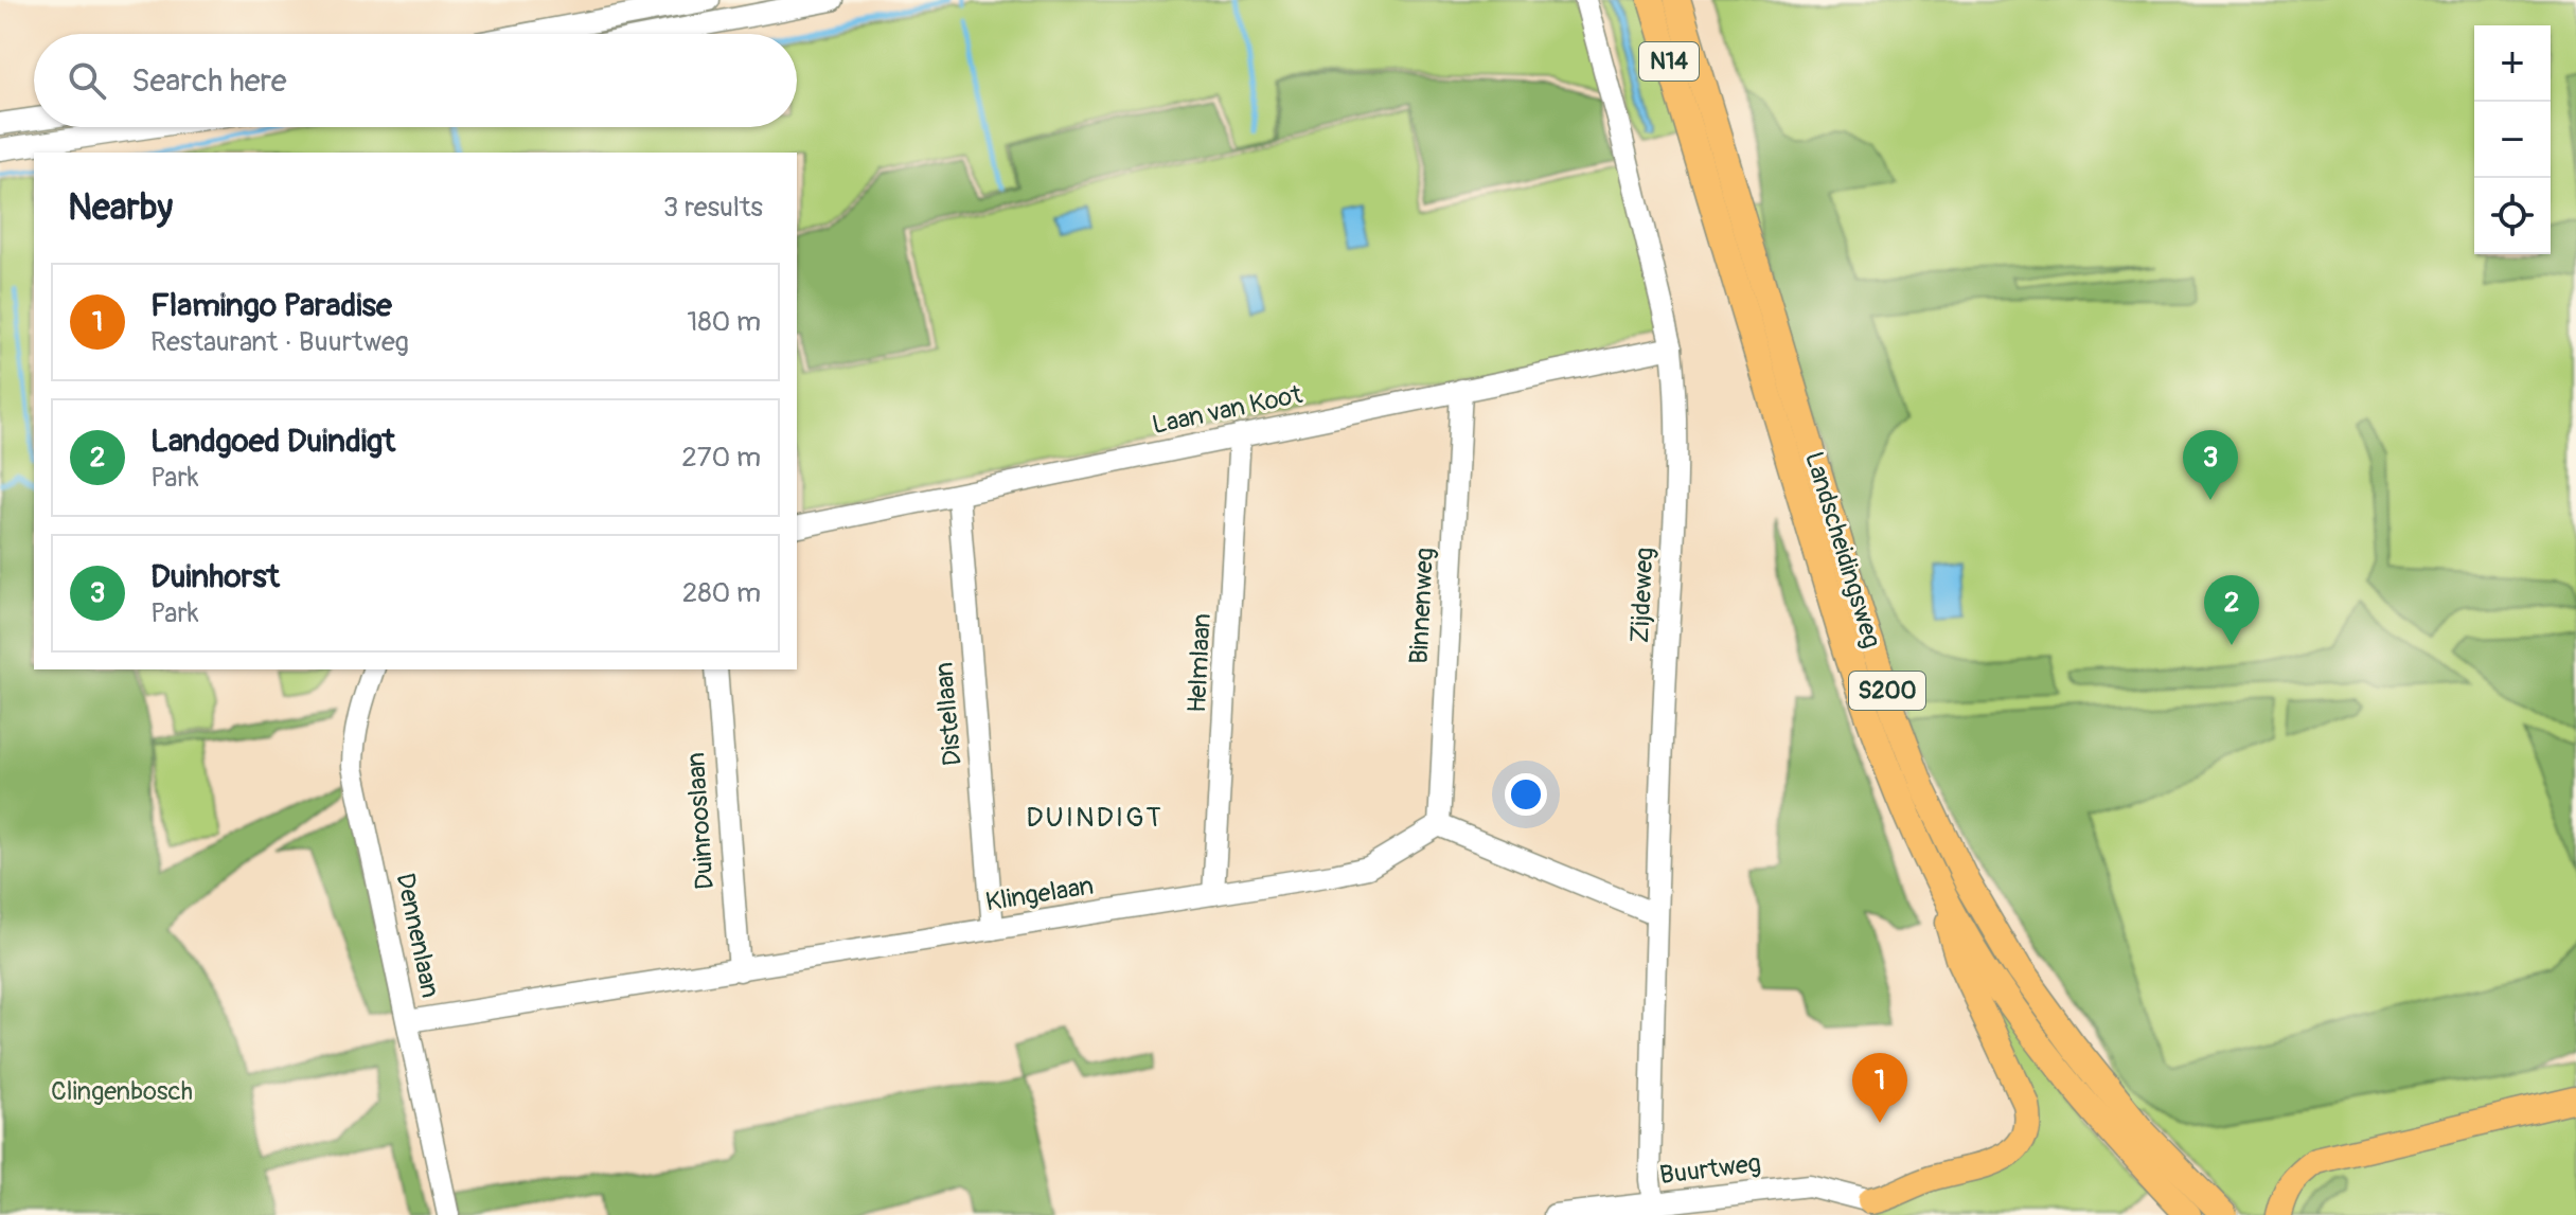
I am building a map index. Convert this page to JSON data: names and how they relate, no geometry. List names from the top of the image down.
{
  "streets": {
    "main road": ["N14", "Landscheidingsweg", "S200"],
    "street": [
      "Laan van Koot",
      "Zijdeweg",
      "Binnenweg",
      "Helmlaan",
      "Distellaan",
      "Duinrooslaan",
      "Klingelaan",
      "Dennenlaan",
      "Buurtweg"
    ]
  },
  "crossings": [
    ["Laan van Koot", "Zijdeweg"],
    ["Laan van Koot", "Binnenweg"],
    ["Laan van Koot", "Helmlaan"],
    ["Laan van Koot", "Distellaan"],
    ["Zijdeweg", "Buurtweg"],
    ["Binnenweg", "Klingelaan"],
    ["Helmlaan", "Klingelaan"],
    ["Distellaan", "Klingelaan"],
    ["Duinrooslaan", "Klingelaan"],
    ["Klingelaan", "Dennenlaan"]
  ],
  "districts": ["DUINDIGT"],
  "parks": ["Clingenbosch"],
  "page": {
    "map_buttons": ["+", "−"],
    "search": "Search here",
    "heading": ["Nearby", "3 results"],
    "list": [
      {
        "mark": "1",
        "name": "Flamingo Paradise",
        "note": "Restaurant · Buurtweg",
        "value": "180 m"
      },
      {
        "mark": "2",
        "name": "Landgoed Duindigt",
        "note": "Park",
        "value": "270 m"
      },
      {
        "mark": "3",
        "name": "Duinhorst",
        "note": "Park",
        "value": "280 m"
      }
    ],
    "pins": ["3", "2", "1"]
  }
}
